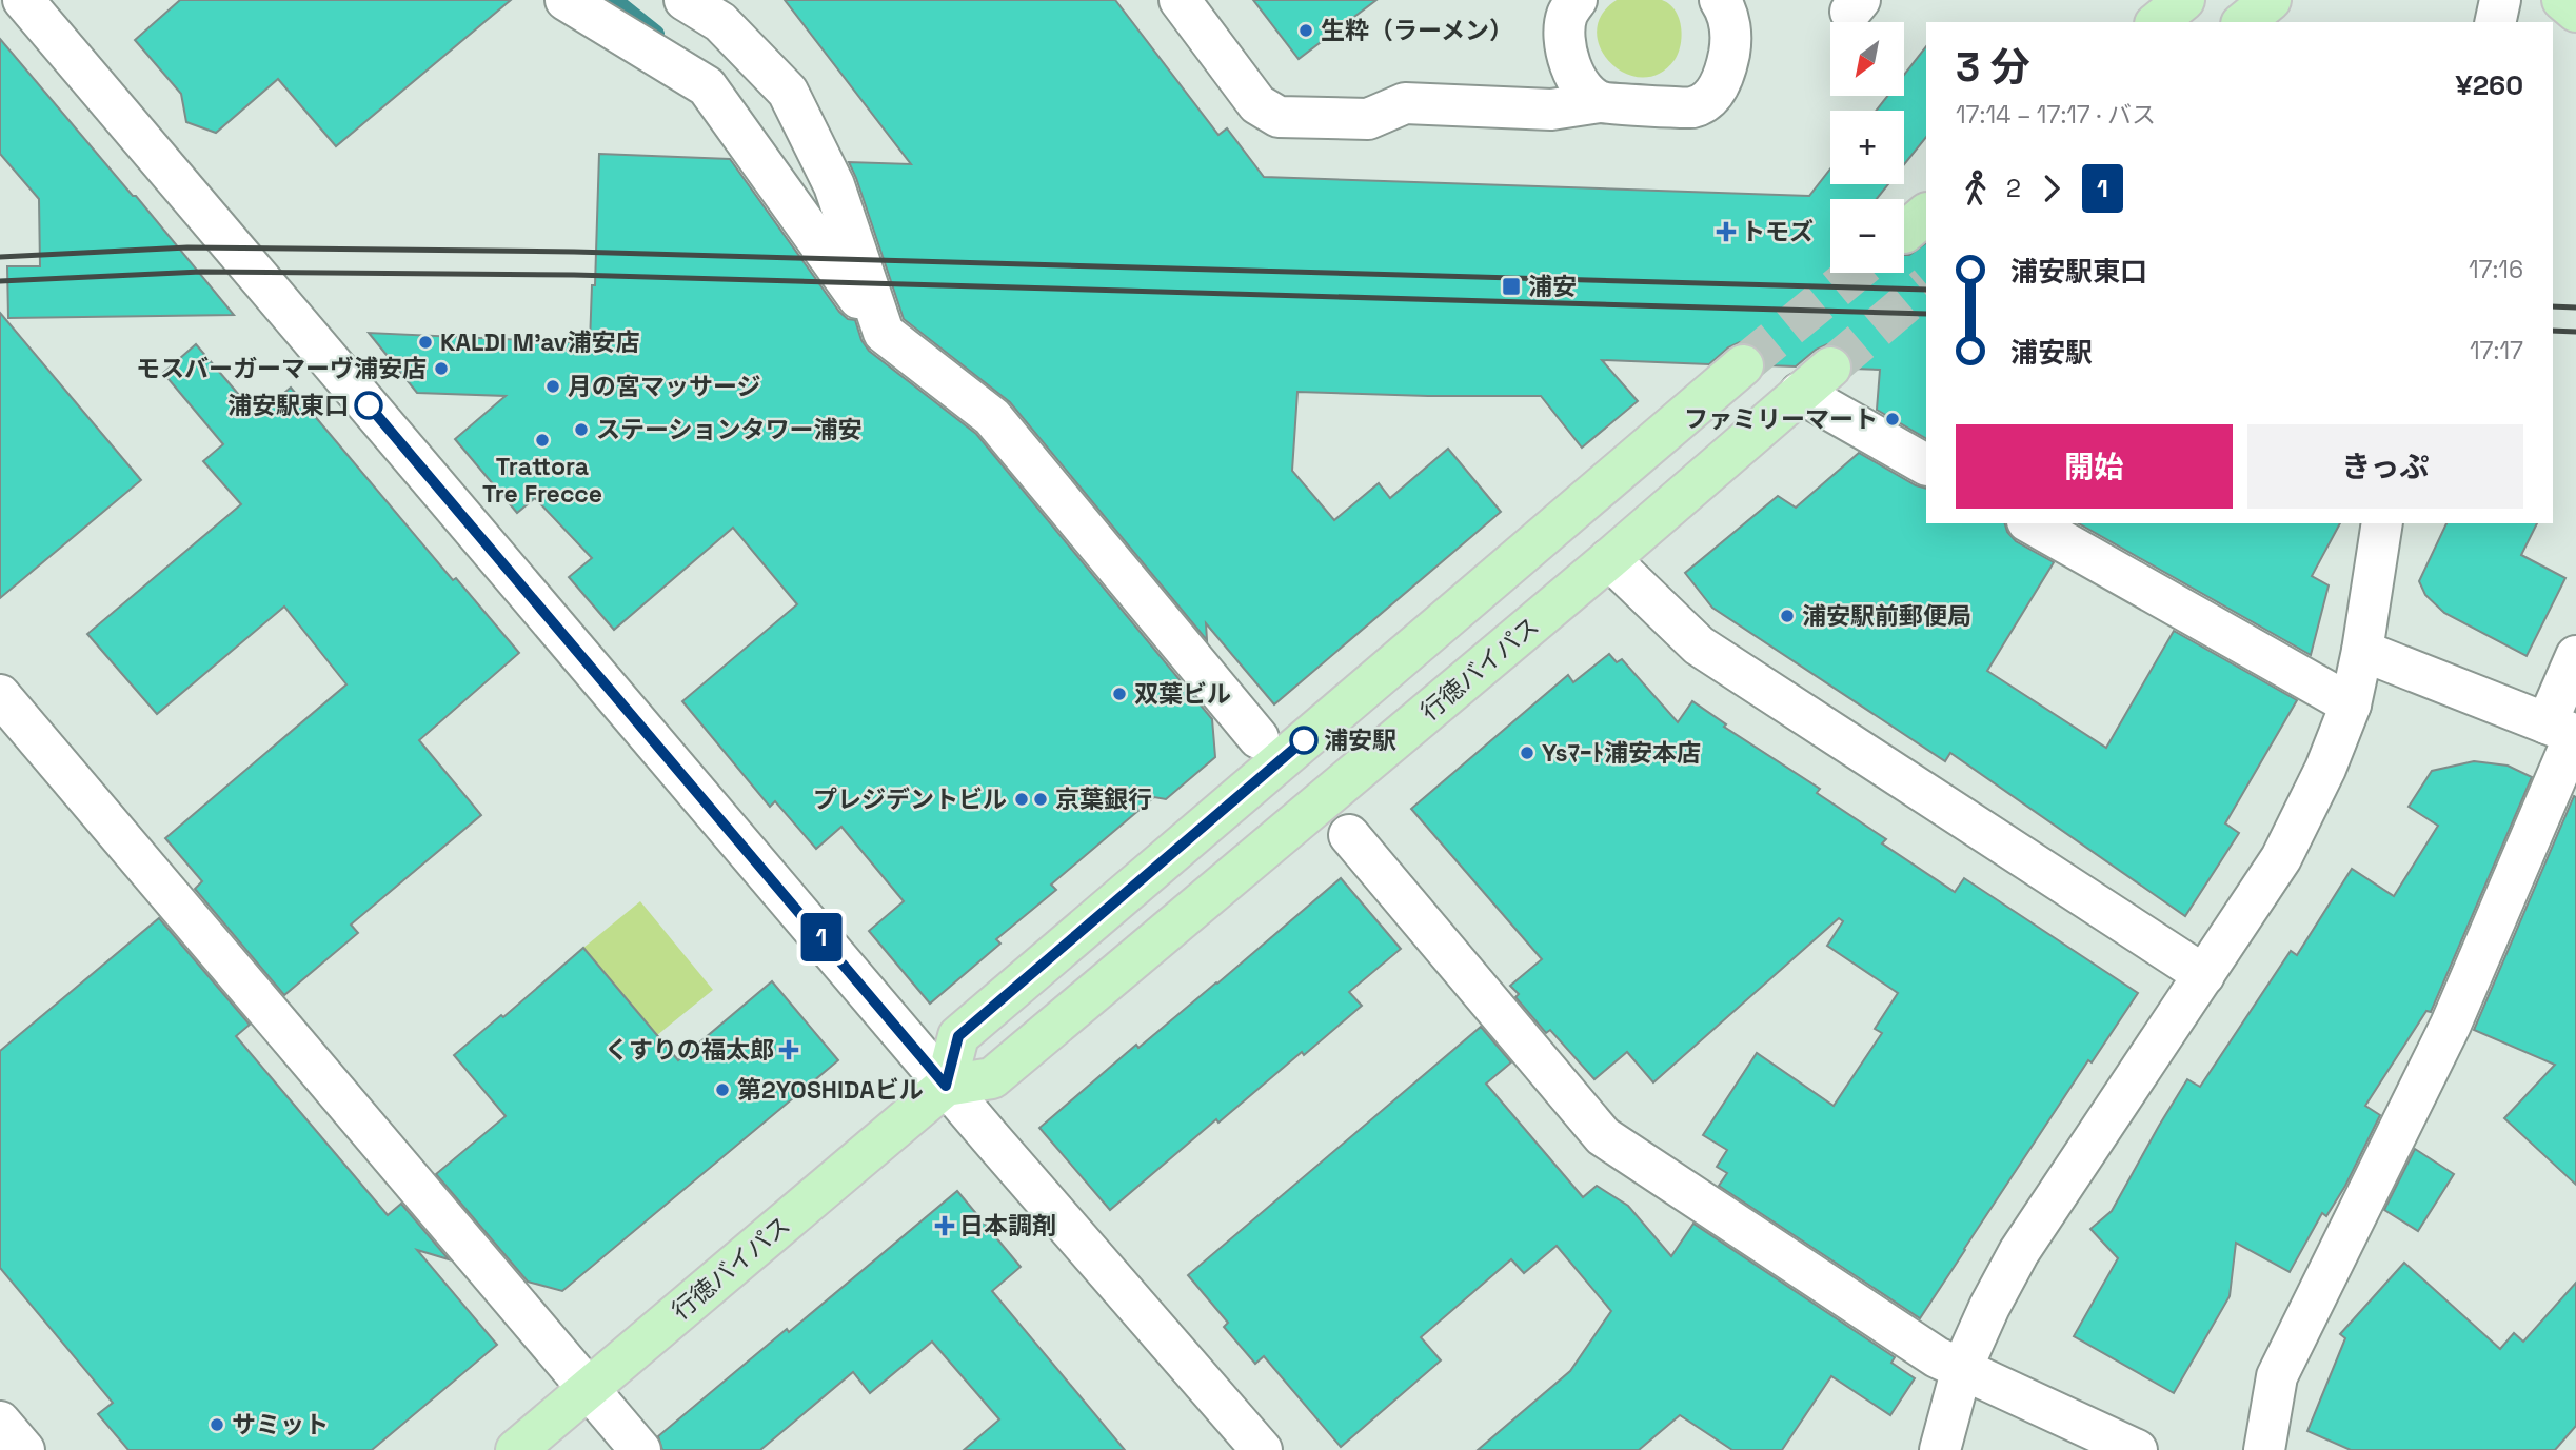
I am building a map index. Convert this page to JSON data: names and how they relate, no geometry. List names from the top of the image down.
{
  "streets": {
    "main road": ["行徳バイパス"]
  },
  "places": {
    "other": [
      "生粋（ラーメン）",
      "KALDI M’av浦安店",
      "モスバーガーマーヴ浦安店",
      "月の宮マッサージ",
      "浦安駅東口",
      "ファミリーマート",
      "ステーションタワー浦安",
      "Trattora Tre Frecce",
      "浦安駅前郵便局",
      "双葉ビル",
      "浦安駅",
      "Ysﾏｰﾄ浦安本店",
      "プレジデントビル",
      "京葉銀行",
      "第2YOSHIDAビル",
      "サミット"
    ],
    "health": ["トモズ", "くすりの福太郎", "日本調剤"],
    "transit": ["浦安"]
  },
  "lines": ["bus line 1"],
  "north": "bottom left",
  "page": {
    "on_map": "1",
    "map_buttons": ["+", "−"],
    "heading": ["3 分", "17:14 – 17:17 · バス", "¥260"],
    "legs": ["2", "1"],
    "list": [
      {
        "name": "浦安駅東口",
        "value": "17:16"
      },
      {
        "name": "浦安駅",
        "value": "17:17"
      }
    ],
    "buttons": ["開始", "きっぷ"]
  }
}
